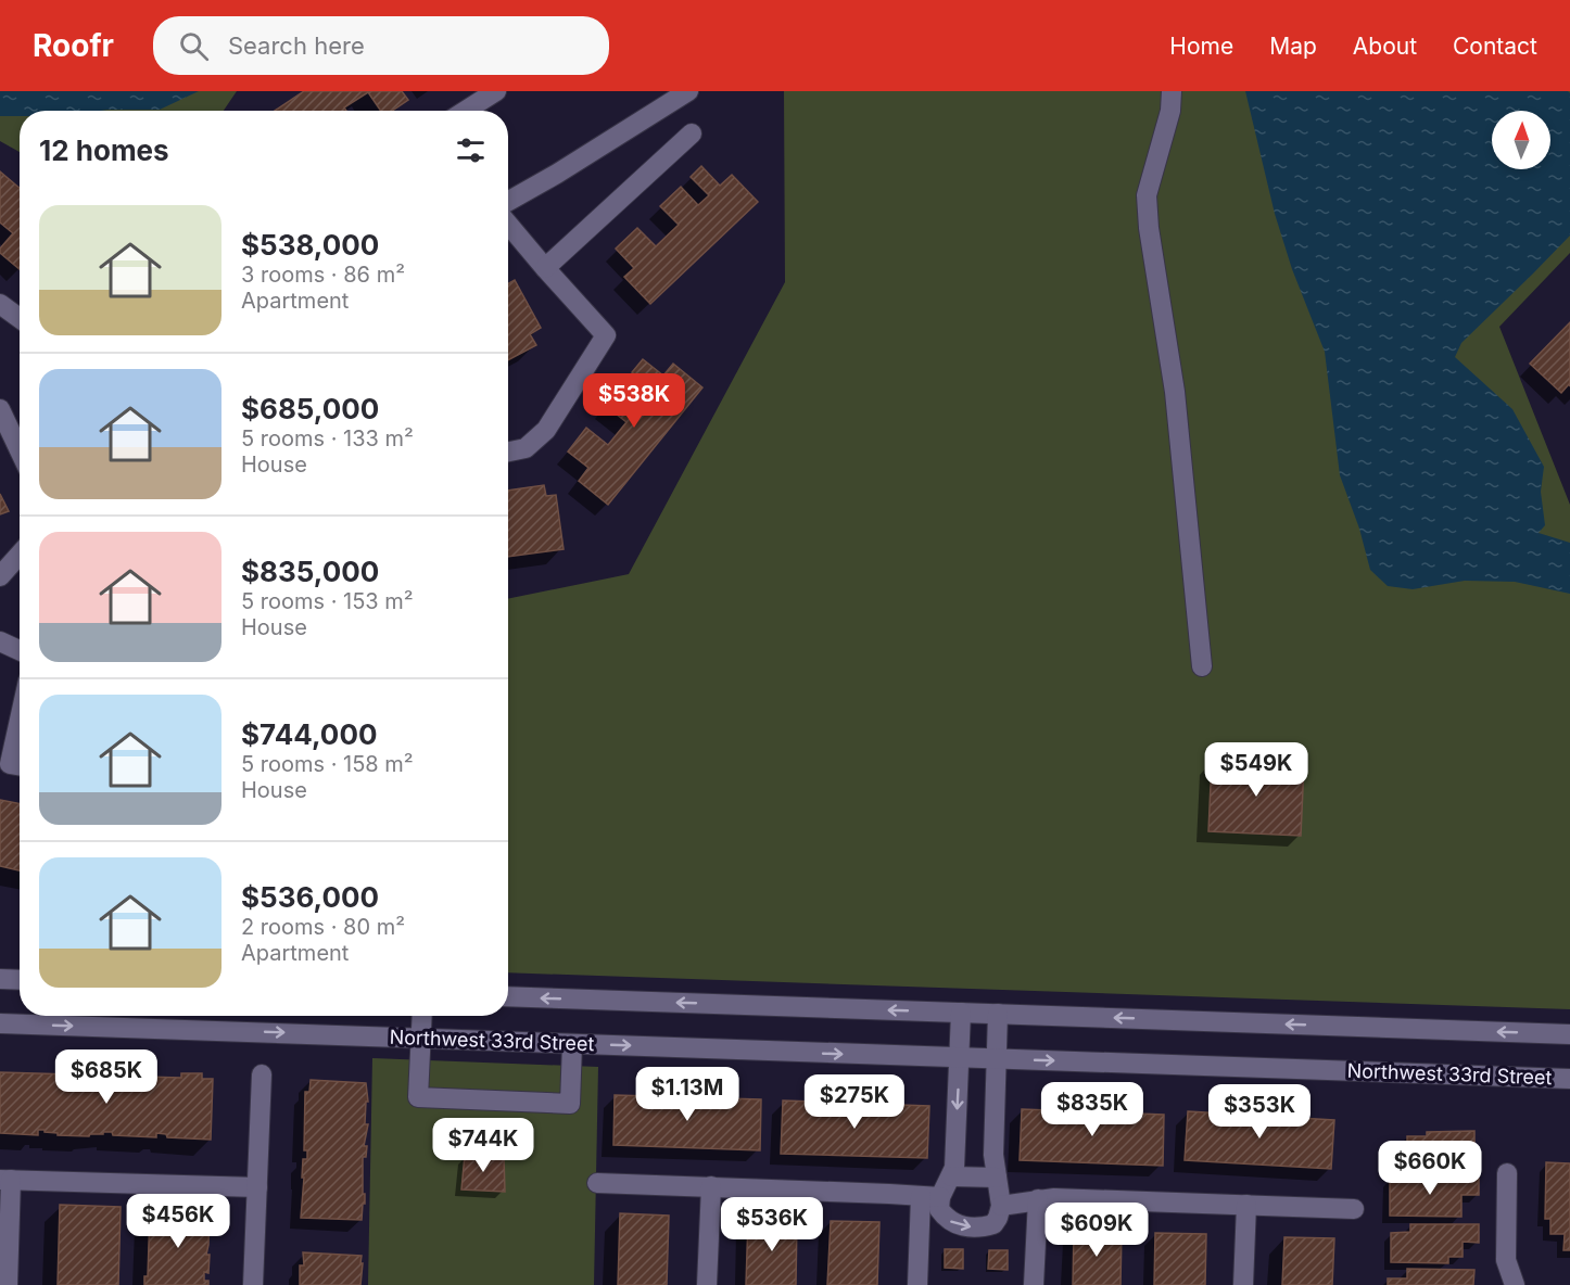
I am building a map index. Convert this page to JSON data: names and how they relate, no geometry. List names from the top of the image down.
{
  "streets": {
    "street": ["Northwest 33rd Street"]
  },
  "north": "top",
  "page": {
    "header": "Roofr",
    "search": "Search here",
    "nav": [
      "Home",
      "Map",
      "About",
      "Contact"
    ],
    "heading": "12 homes",
    "list": [
      {
        "name": "$538,000",
        "note": "3 rooms · 86 m² · Apartment"
      },
      {
        "name": "$685,000",
        "note": "5 rooms · 133 m² · House"
      },
      {
        "name": "$835,000",
        "note": "5 rooms · 153 m² · House"
      },
      {
        "name": "$744,000",
        "note": "5 rooms · 158 m² · House"
      },
      {
        "name": "$536,000",
        "note": "2 rooms · 80 m² · Apartment"
      }
    ],
    "price": [
      "$538K",
      "$549K",
      "$685K",
      "$1.13M",
      "$275K",
      "$835K",
      "$353K",
      "$744K",
      "$660K",
      "$456K",
      "$536K",
      "$609K"
    ]
  }
}
